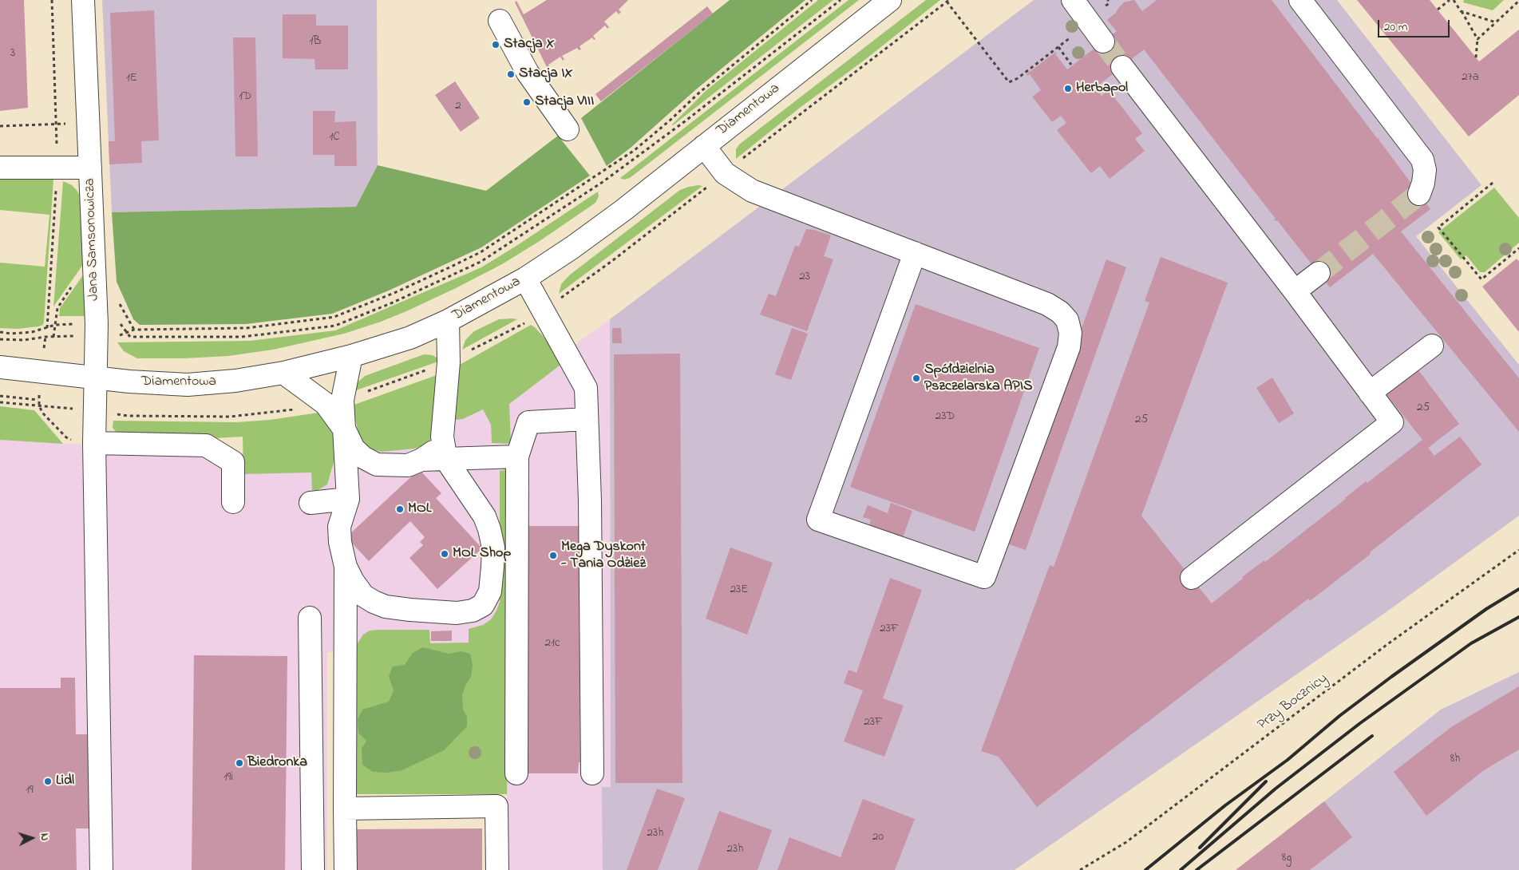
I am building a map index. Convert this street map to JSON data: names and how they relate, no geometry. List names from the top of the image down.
{
  "streets": {
    "street": ["Diamentowa", "Jana Samsonowicza"],
    "path": ["Przy Bocznicy"]
  },
  "crossings": [
    ["Diamentowa", "Jana Samsonowicza"]
  ],
  "places": [
    "Stacja X",
    "Stacja IX",
    "Herbapol",
    "Stacja VIII",
    "Spółdzielnia Pszczelarska APIS",
    "MOL",
    "MOL Shop",
    "Mega Dyskont - Tania Odżież",
    "Biedronka",
    "Lidl"
  ],
  "house_numbers": [
    "1B",
    "3",
    "27a",
    "1E",
    "1D",
    "2",
    "1C",
    "23",
    "25",
    "23D",
    "25",
    "23E",
    "23F",
    "21c",
    "23F",
    "8h",
    "19i",
    "19",
    "23h",
    "20",
    "23h",
    "8g"
  ],
  "scale_bar": "20 m",
  "north": "right"
}
